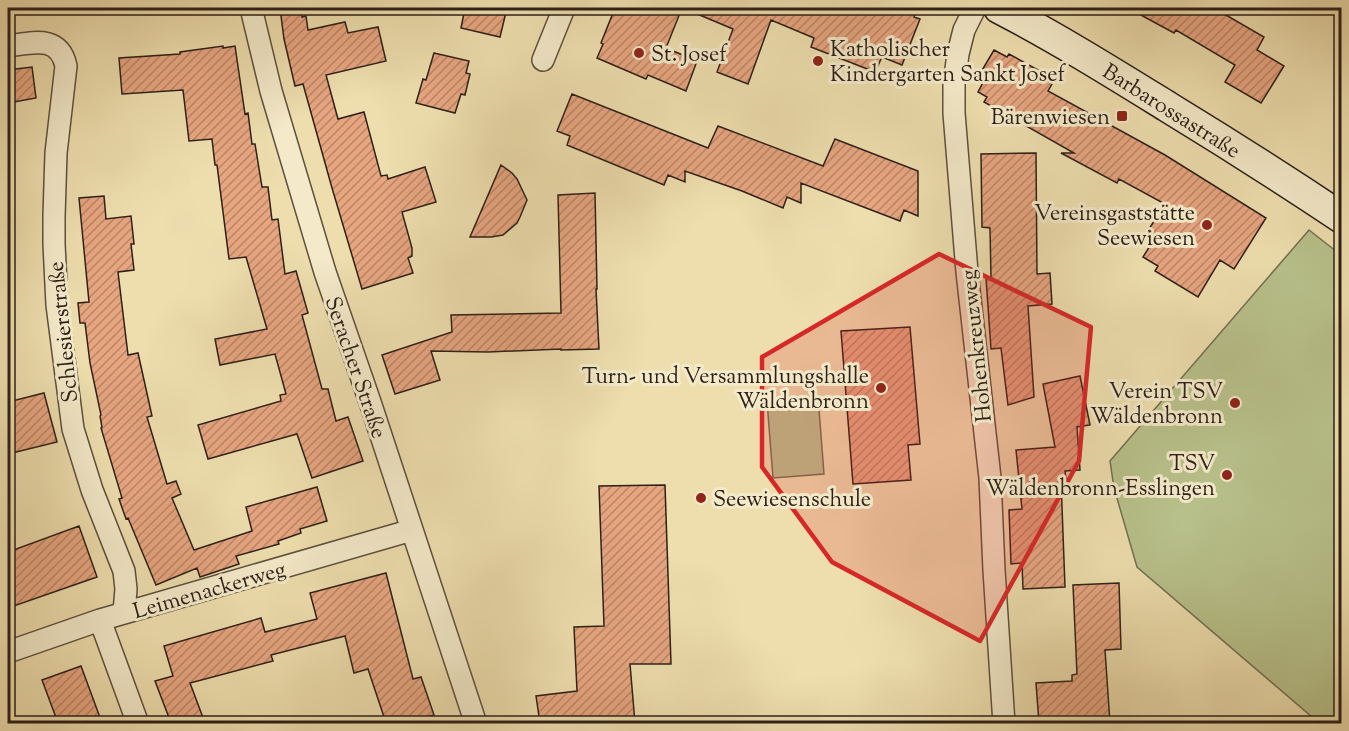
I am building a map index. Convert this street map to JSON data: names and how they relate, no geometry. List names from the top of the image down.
{
  "streets": {
    "street": [
      "Barbarossastraße",
      "Schlesierstraße",
      "Hohenkreuzweg",
      "Seracher Straße",
      "Leimenackerweg"
    ]
  },
  "crossings": [
    ["Schlesierstraße", "Leimenackerweg"],
    ["Seracher Straße", "Leimenackerweg"]
  ],
  "places": {
    "other": [
      "St. Josef",
      "Katholischer Kindergarten Sankt Josef",
      "Vereinsgaststätte Seewiesen",
      "Turn- und Versammlungshalle Wäldenbronn",
      "Verein TSV Wäldenbronn",
      "TSV Wäldenbronn-Esslingen",
      "Seewiesenschule"
    ],
    "transit": ["Bärenwiesen"]
  }
}
